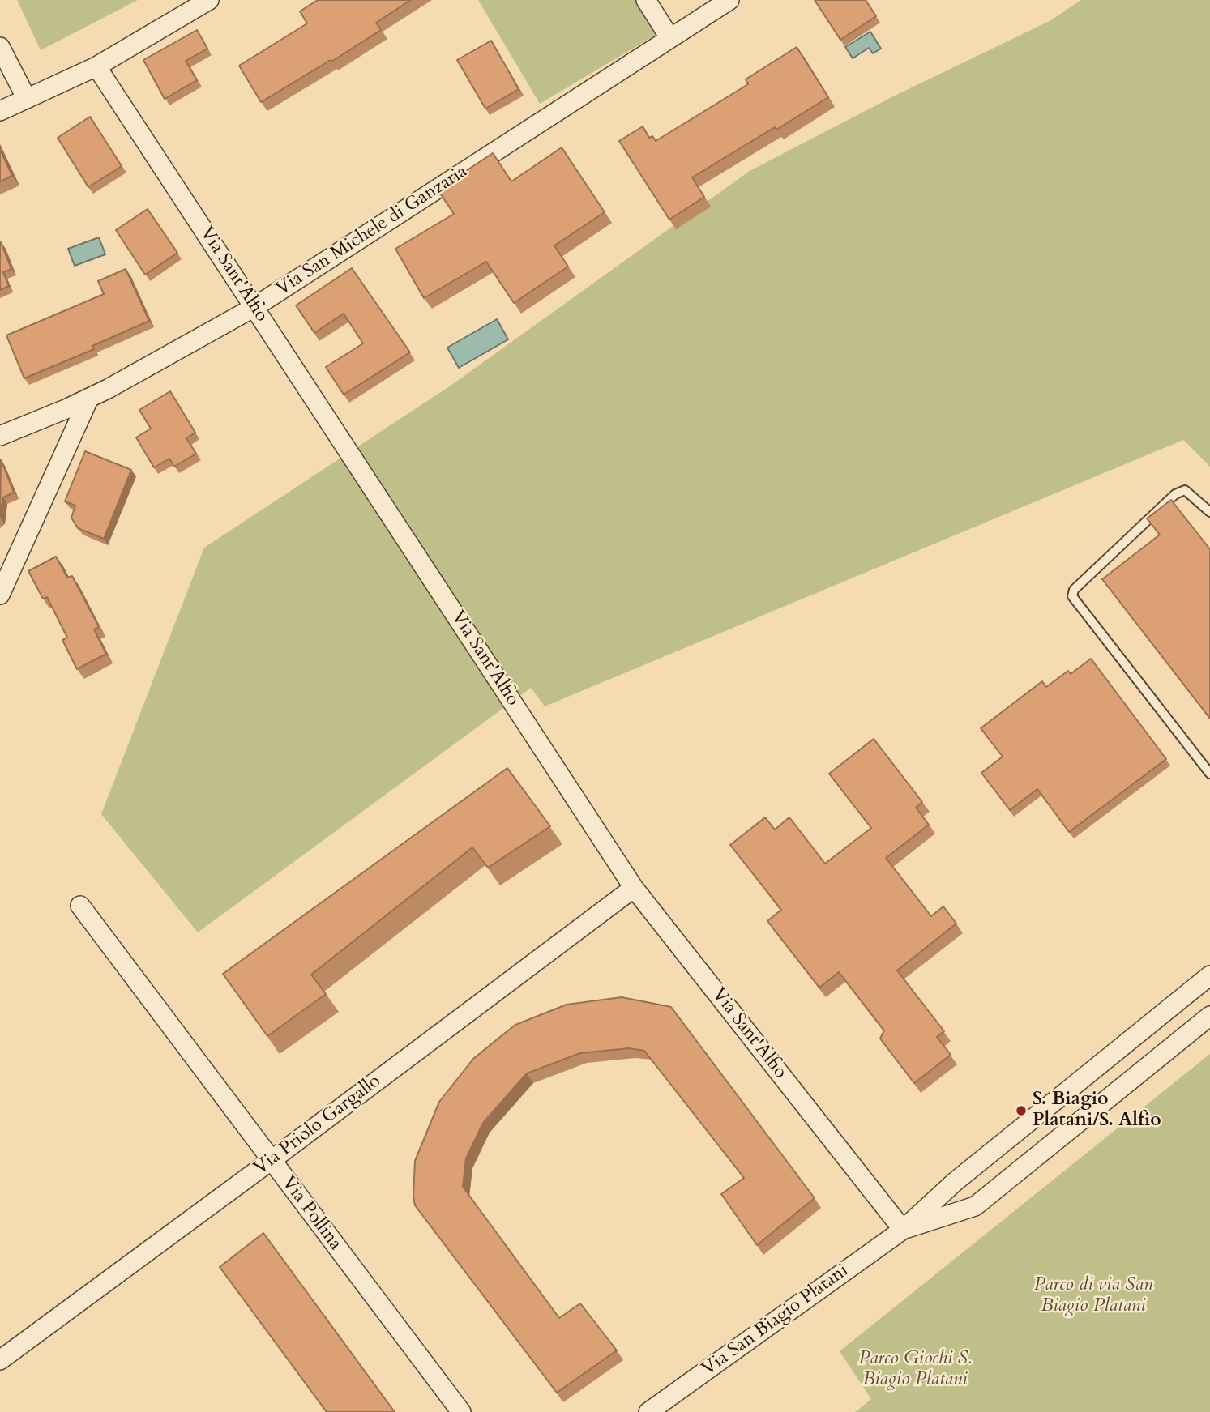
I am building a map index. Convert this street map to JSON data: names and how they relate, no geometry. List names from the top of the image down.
{
  "streets": {
    "street": [
      "Via San Michele di Ganzaria",
      "Via Sant'Alfio",
      "Via Priolo Gargallo",
      "Via Pollina",
      "Via San Biagio Platani"
    ]
  },
  "crossings": [
    ["Via San Michele di Ganzaria", "Via Sant'Alfio"],
    ["Via Sant'Alfio", "Via Priolo Gargallo"],
    ["Via Sant'Alfio", "Via San Biagio Platani"],
    ["Via Priolo Gargallo", "Via Pollina"]
  ],
  "parks": ["Parco di via San Biagio Platani", "Parco Giochi S. Biagio Platani"],
  "places": ["S. Biagio Platani/S. Alfio"]
}
